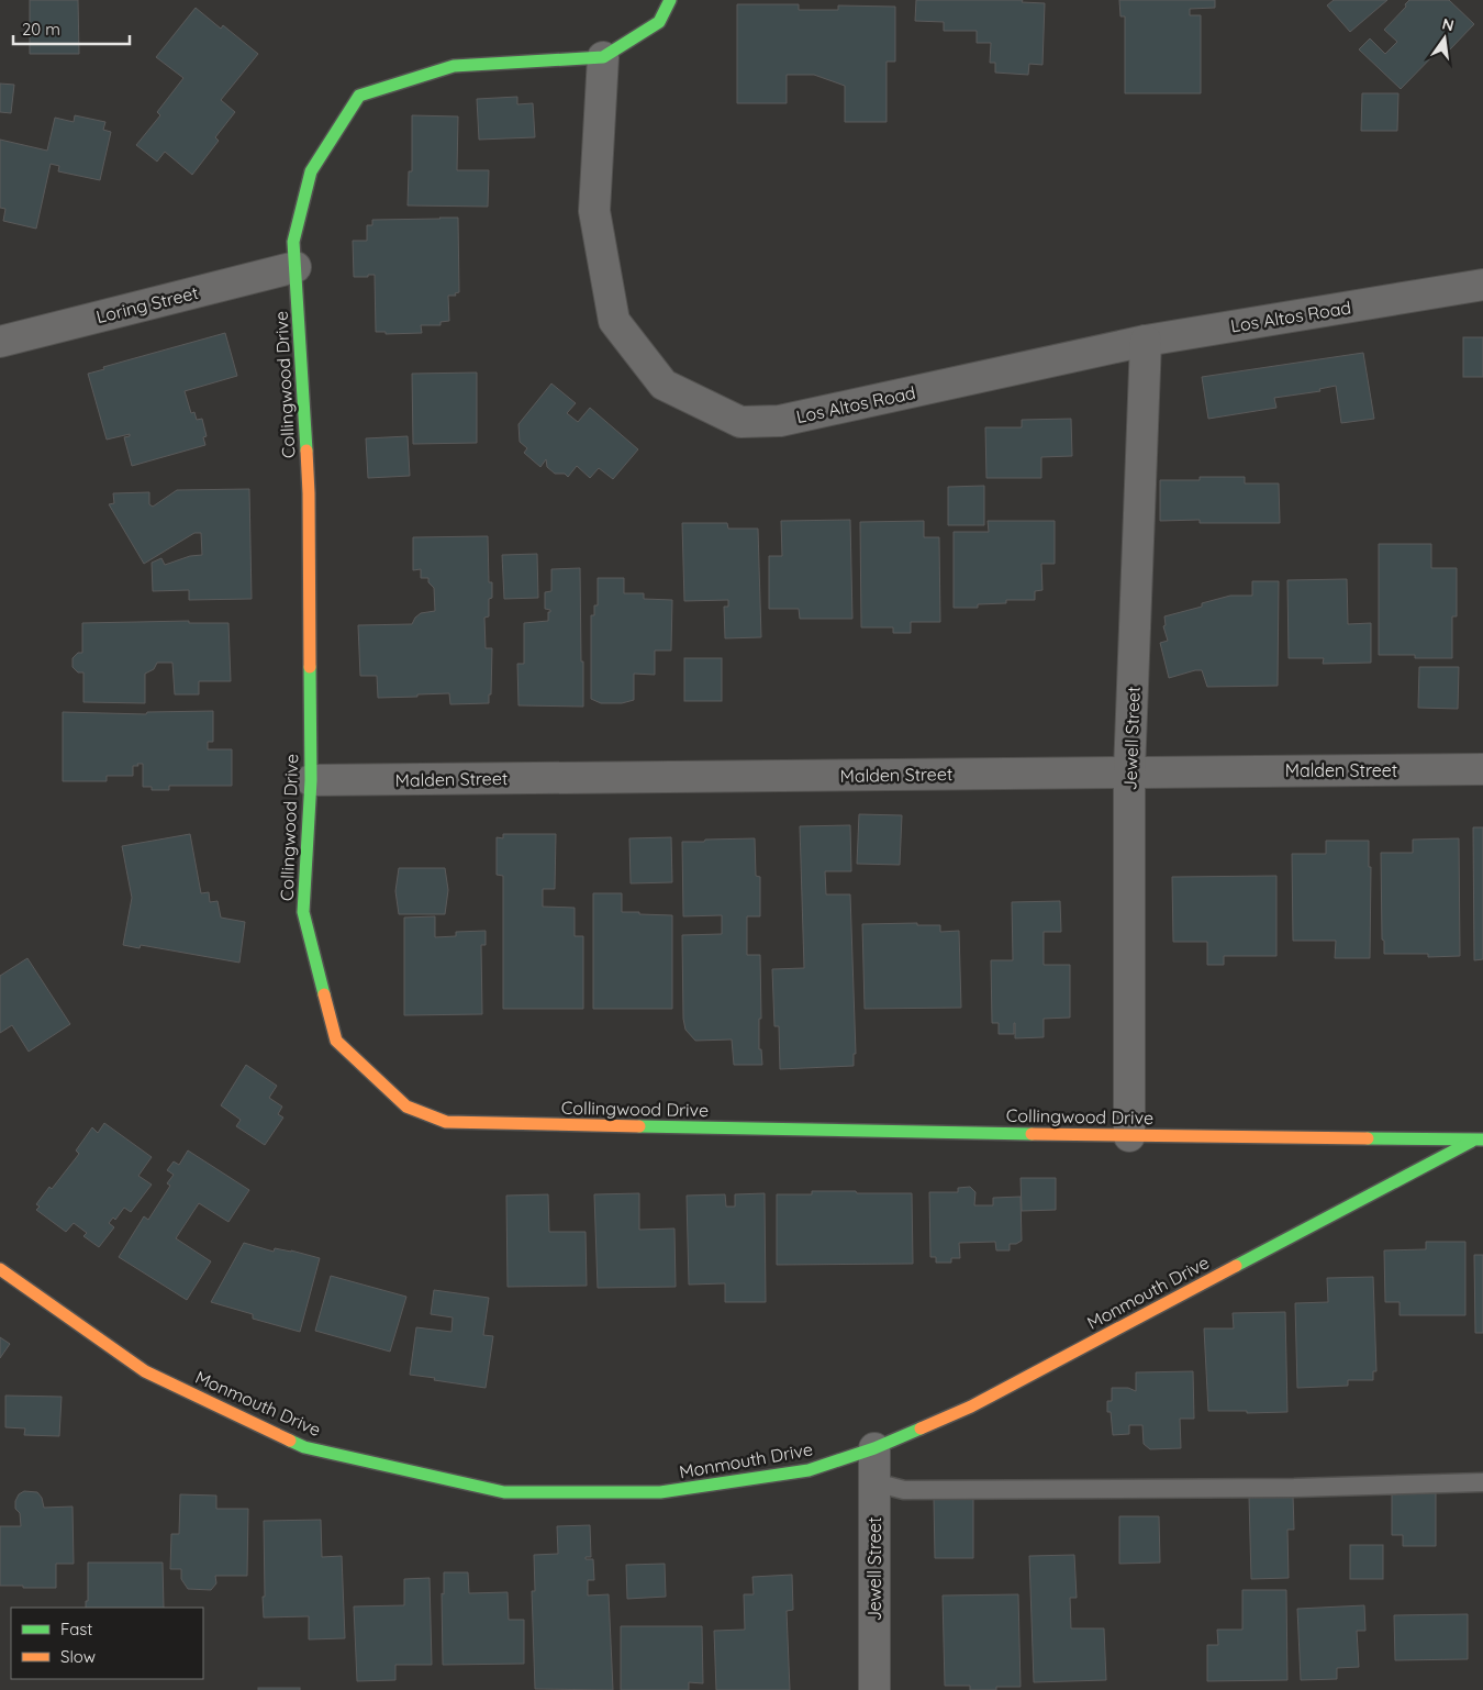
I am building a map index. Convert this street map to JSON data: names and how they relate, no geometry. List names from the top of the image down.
{
  "streets": {
    "street": [
      "Loring Street",
      "Los Altos Road",
      "Collingwood Drive",
      "Jewell Street",
      "Malden Street",
      "Monmouth Drive"
    ]
  },
  "crossings": [
    ["Loring Street", "Collingwood Drive"],
    ["Los Altos Road", "Collingwood Drive"],
    ["Los Altos Road", "Jewell Street"],
    ["Collingwood Drive", "Jewell Street"],
    ["Collingwood Drive", "Malden Street"],
    ["Collingwood Drive", "Monmouth Drive"],
    ["Jewell Street", "Malden Street"],
    ["Jewell Street", "Monmouth Drive"]
  ],
  "legend": ["Fast", "Slow"],
  "scale_bar": "20 m",
  "north": "top"
}
